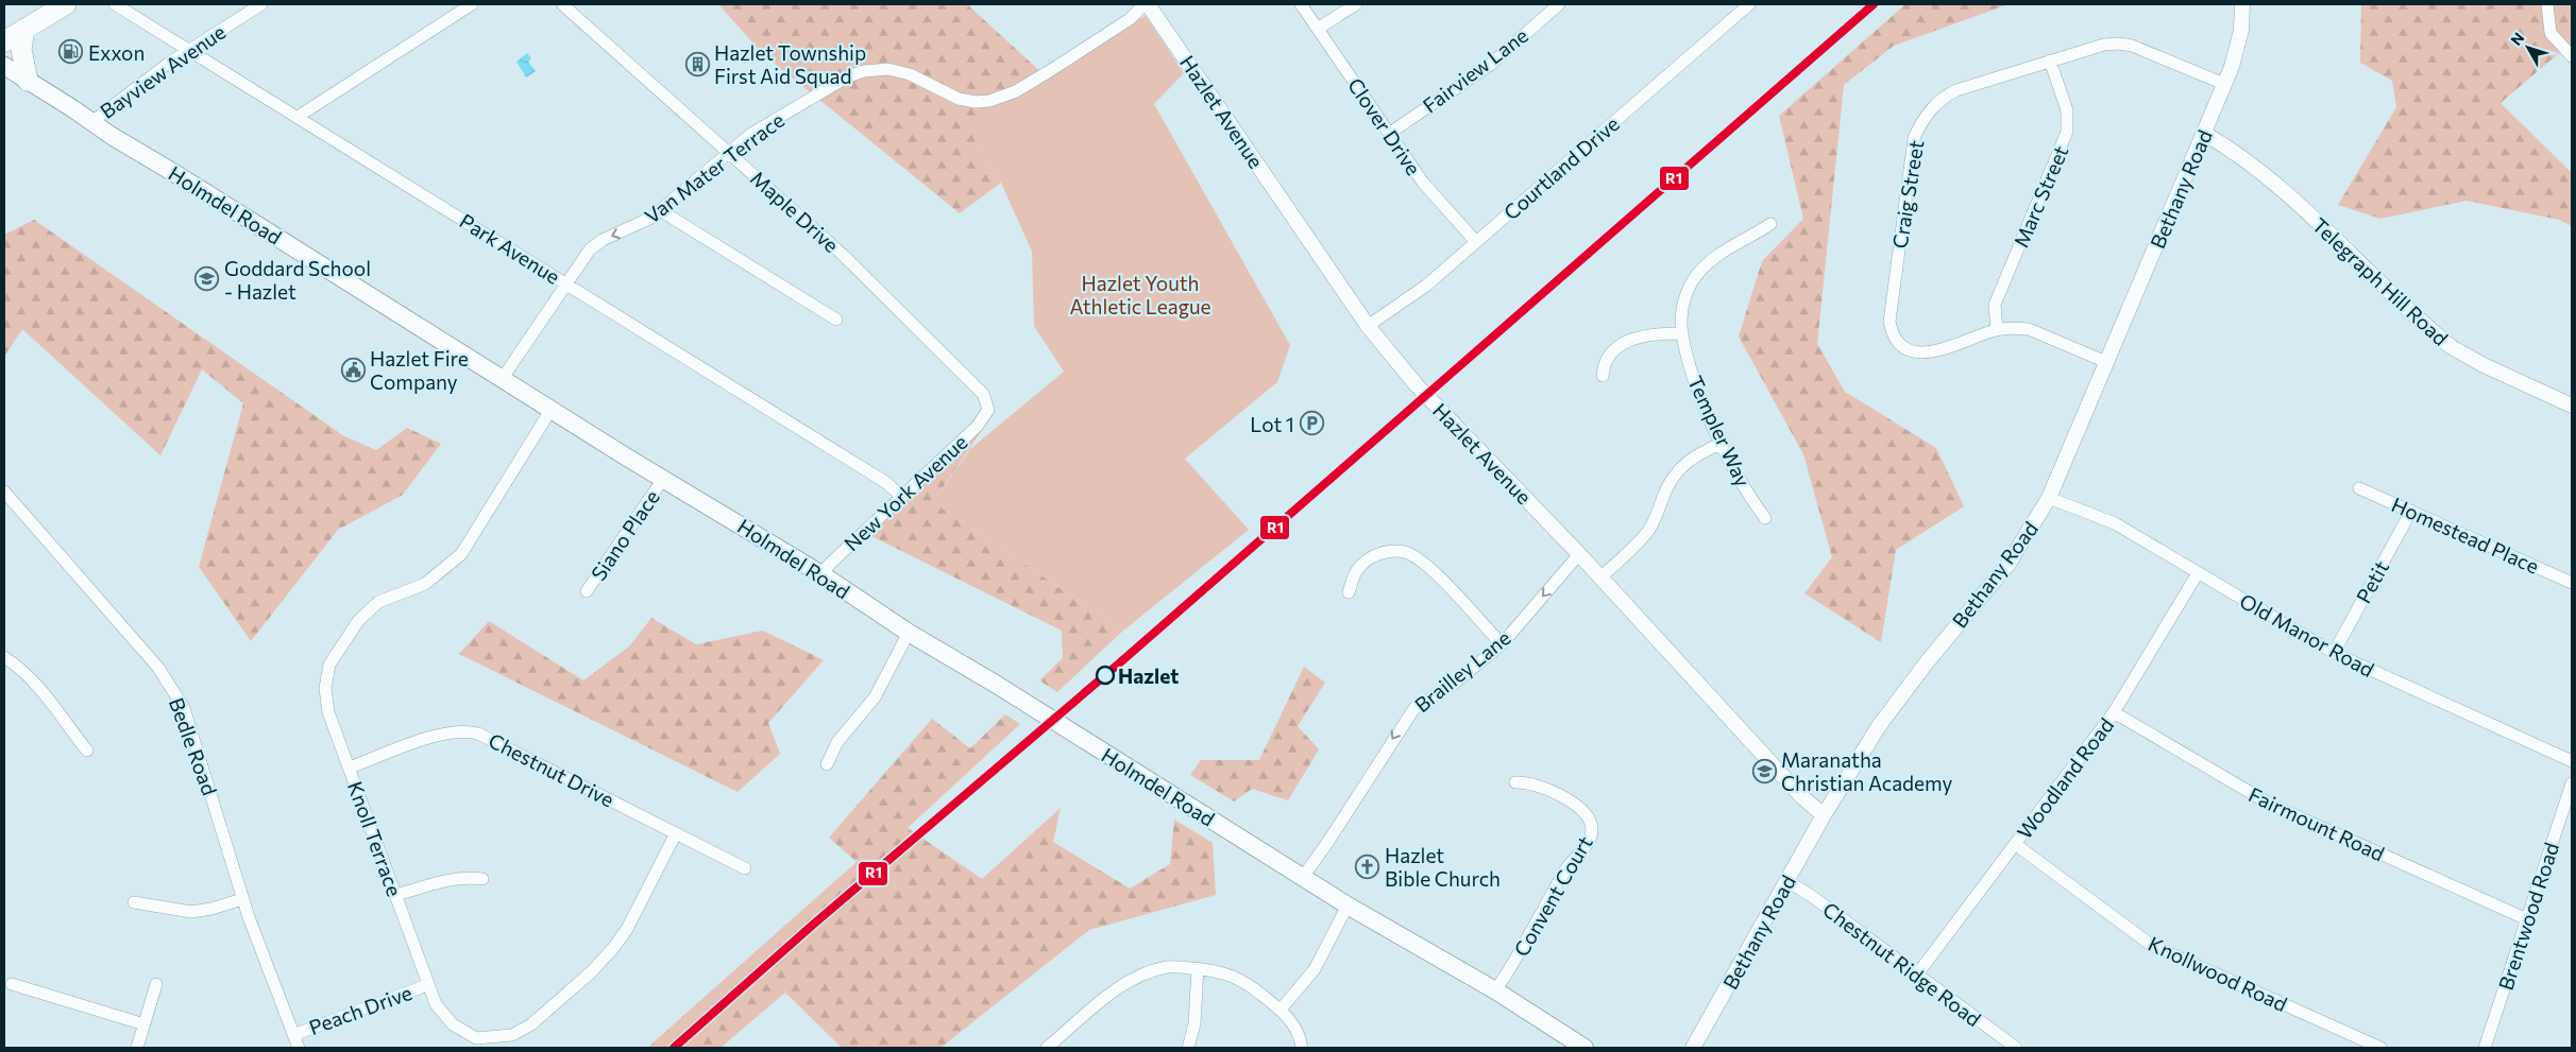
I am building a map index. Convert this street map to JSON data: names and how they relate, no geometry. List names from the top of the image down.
{
  "streets": {
    "main road": ["Holmdel Road"],
    "street": [
      "Fairview Lane",
      "Bayview Avenue",
      "Hazlet Avenue",
      "Clover Drive",
      "Van Mater Terrace",
      "Courtland Drive",
      "Bethany Road",
      "Craig Street",
      "Marc Street",
      "Maple Drive",
      "Park Avenue",
      "Telegraph Hill Road",
      "Templer Way",
      "New York Avenue",
      "Siano Place",
      "Homestead Place",
      "Petit",
      "Old Manor Road",
      "Brailley Lane",
      "Bedle Road",
      "Chestnut Drive",
      "Woodland Road",
      "Fairmount Road",
      "Knoll Terrace",
      "Convent Court",
      "Brentwood Road",
      "Chestnut Ridge Road",
      "Knollwood Road",
      "Peach Drive"
    ]
  },
  "crossings": [
    ["Fairview Lane", "Clover Drive"],
    ["Bayview Avenue", "Holmdel Road"],
    ["Bayview Avenue", "Park Avenue"],
    ["Hazlet Avenue", "Van Mater Terrace"],
    ["Hazlet Avenue", "Courtland Drive"],
    ["Hazlet Avenue", "Bethany Road"],
    ["Hazlet Avenue", "Brailley Lane"],
    ["Clover Drive", "Courtland Drive"],
    ["Van Mater Terrace", "Holmdel Road"],
    ["Van Mater Terrace", "Maple Drive"],
    ["Van Mater Terrace", "Park Avenue"],
    ["Bethany Road", "Craig Street"],
    ["Bethany Road", "Telegraph Hill Road"],
    ["Bethany Road", "Old Manor Road"],
    ["Bethany Road", "Chestnut Ridge Road"],
    ["Craig Street", "Marc Street"],
    ["Holmdel Road", "New York Avenue"],
    ["Holmdel Road", "Siano Place"],
    ["Holmdel Road", "Brailley Lane"],
    ["Holmdel Road", "Knoll Terrace"],
    ["Holmdel Road", "Convent Court"],
    ["Maple Drive", "New York Avenue"],
    ["Park Avenue", "New York Avenue"],
    ["Homestead Place", "Petit"],
    ["Petit", "Old Manor Road"],
    ["Old Manor Road", "Woodland Road"],
    ["Bedle Road", "Peach Drive"],
    ["Chestnut Drive", "Knoll Terrace"],
    ["Woodland Road", "Fairmount Road"],
    ["Woodland Road", "Chestnut Ridge Road"],
    ["Woodland Road", "Knollwood Road"],
    ["Fairmount Road", "Brentwood Road"],
    ["Knoll Terrace", "Peach Drive"]
  ],
  "one_way": ["Brailley Lane"],
  "parks": ["Hazlet Youth Athletic League"],
  "places": {
    "fuel station": ["Exxon"],
    "building": ["Hazlet Township First Aid Squad"],
    "school or university": ["Goddard School - Hazlet", "Maranatha Christian Academy"],
    "public building": ["Hazlet Fire Company"],
    "parking": ["Lot 1"],
    "other": ["Hazlet"],
    "church": ["Hazlet Bible Church"]
  },
  "lines": ["transit line R1"],
  "north": "top left"
}
